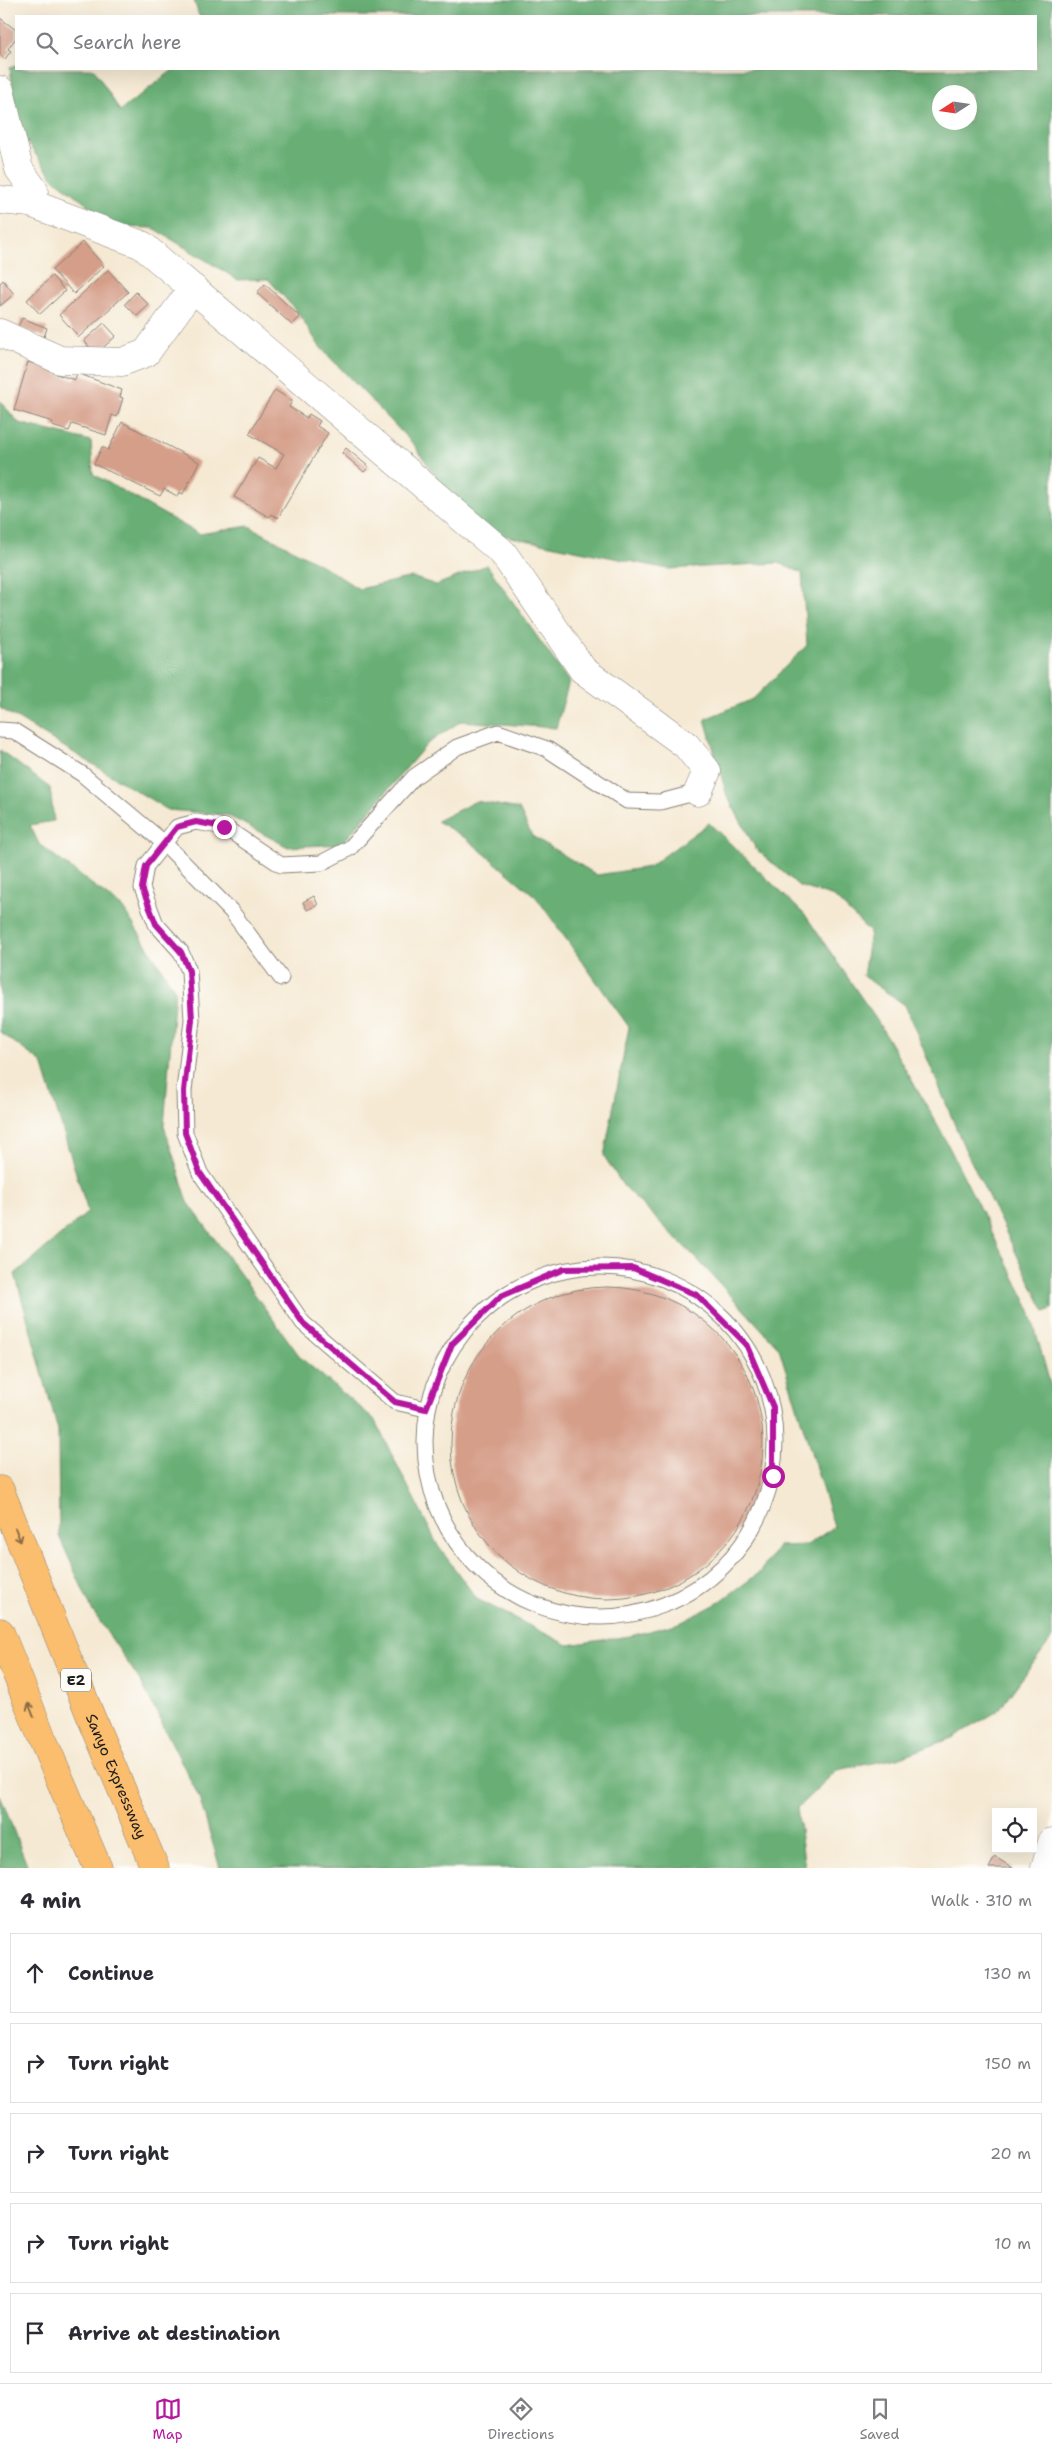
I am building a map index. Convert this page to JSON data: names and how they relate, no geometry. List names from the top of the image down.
{
  "streets": {
    "highway": ["E2", "Sanyo Expressway"]
  },
  "north": "left",
  "page": {
    "search": "Search here",
    "heading": ["4 min", "Walk · 310 m"],
    "list": [
      ["Continue", "130 m"],
      ["Turn right", "150 m"],
      ["Turn right", "20 m"],
      ["Turn right", "10 m"],
      "Arrive at destination"
    ],
    "nav": ["Map", "Directions", "Saved"]
  }
}
